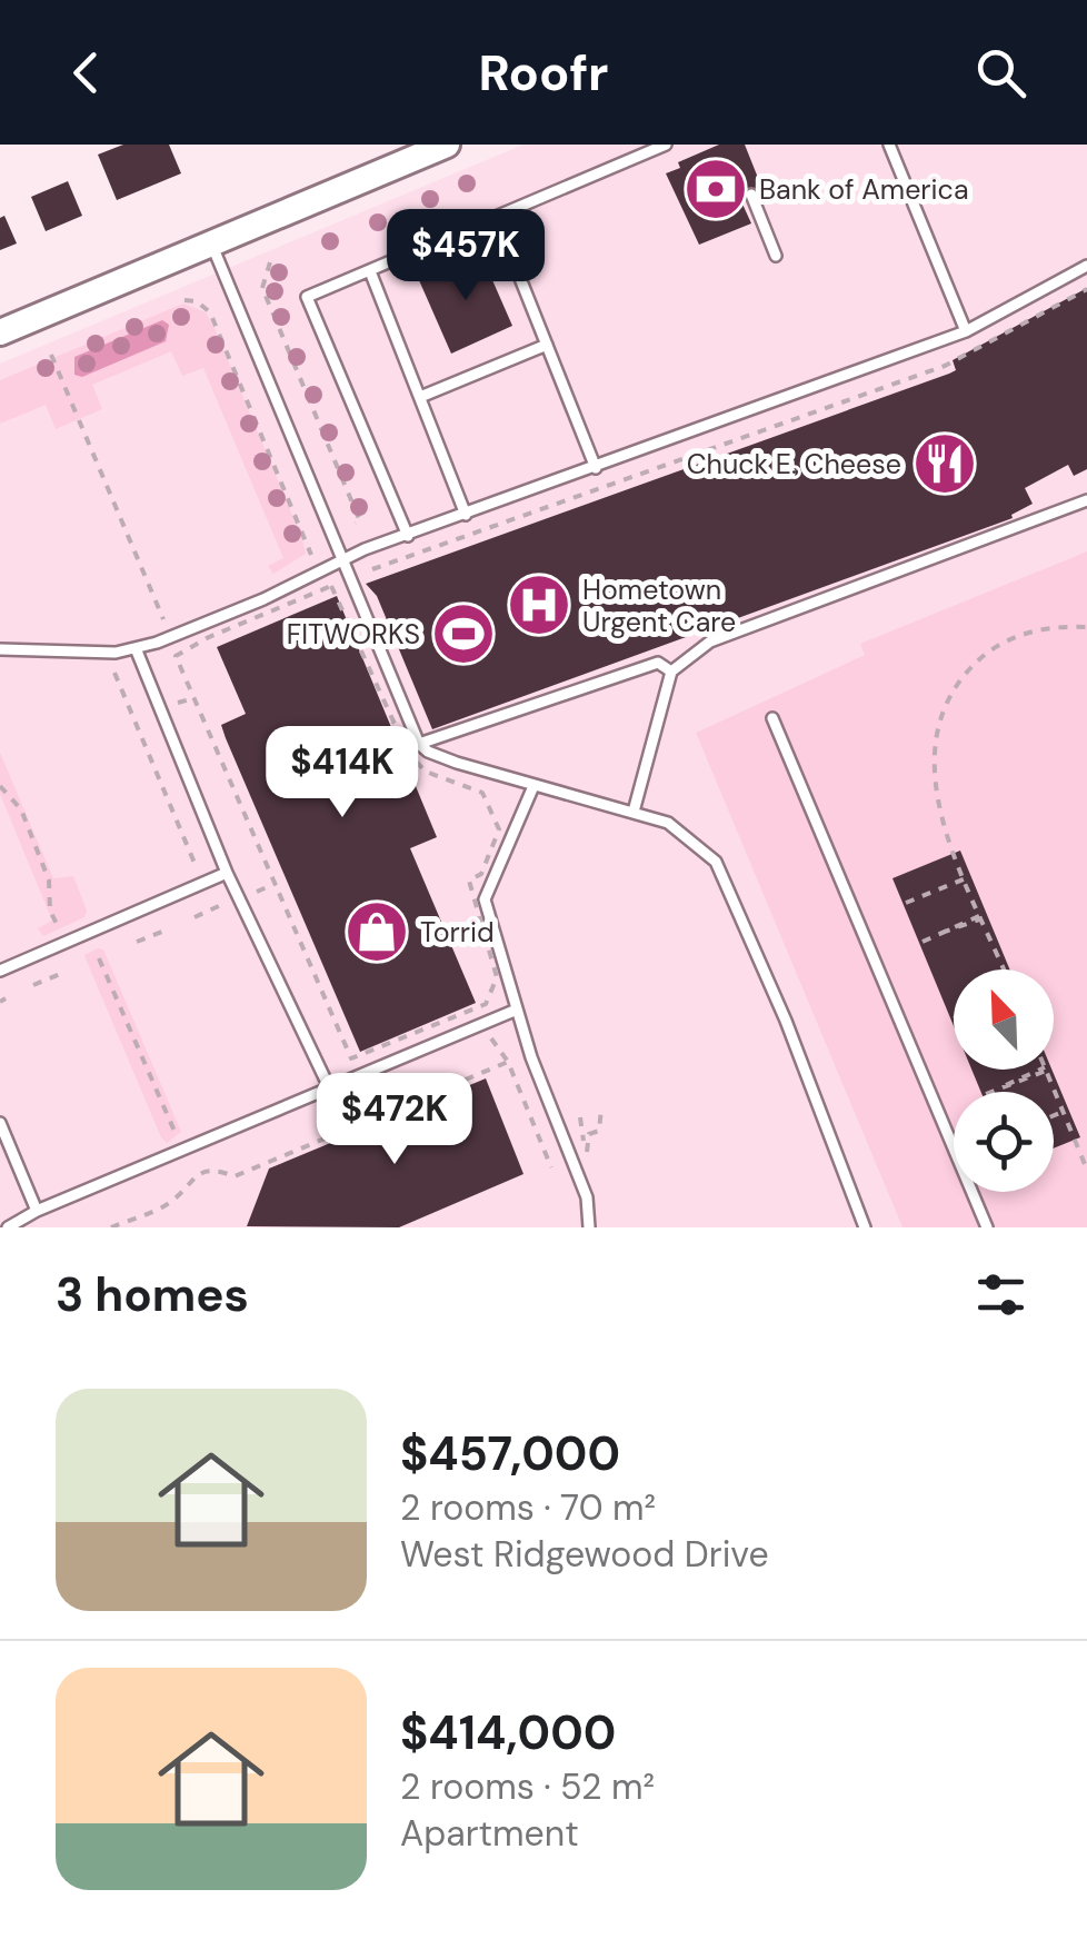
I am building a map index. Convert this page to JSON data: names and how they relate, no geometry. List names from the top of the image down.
{
  "places": {
    "bank": ["Bank of America"],
    "restaurant": ["Chuck E. Cheese"],
    "hospital": ["Hometown Urgent Care"],
    "sports": ["FITWORKS"],
    "shop": ["Torrid"]
  },
  "north": "top left",
  "page": {
    "header": "Roofr",
    "price": ["$457K", "$414K", "$472K"],
    "heading": "3 homes",
    "list": [
      {
        "name": "$457,000",
        "note": "2 rooms · 70 m² · West Ridgewood Drive"
      },
      {
        "name": "$414,000",
        "note": "2 rooms · 52 m² · Apartment"
      }
    ]
  }
}
